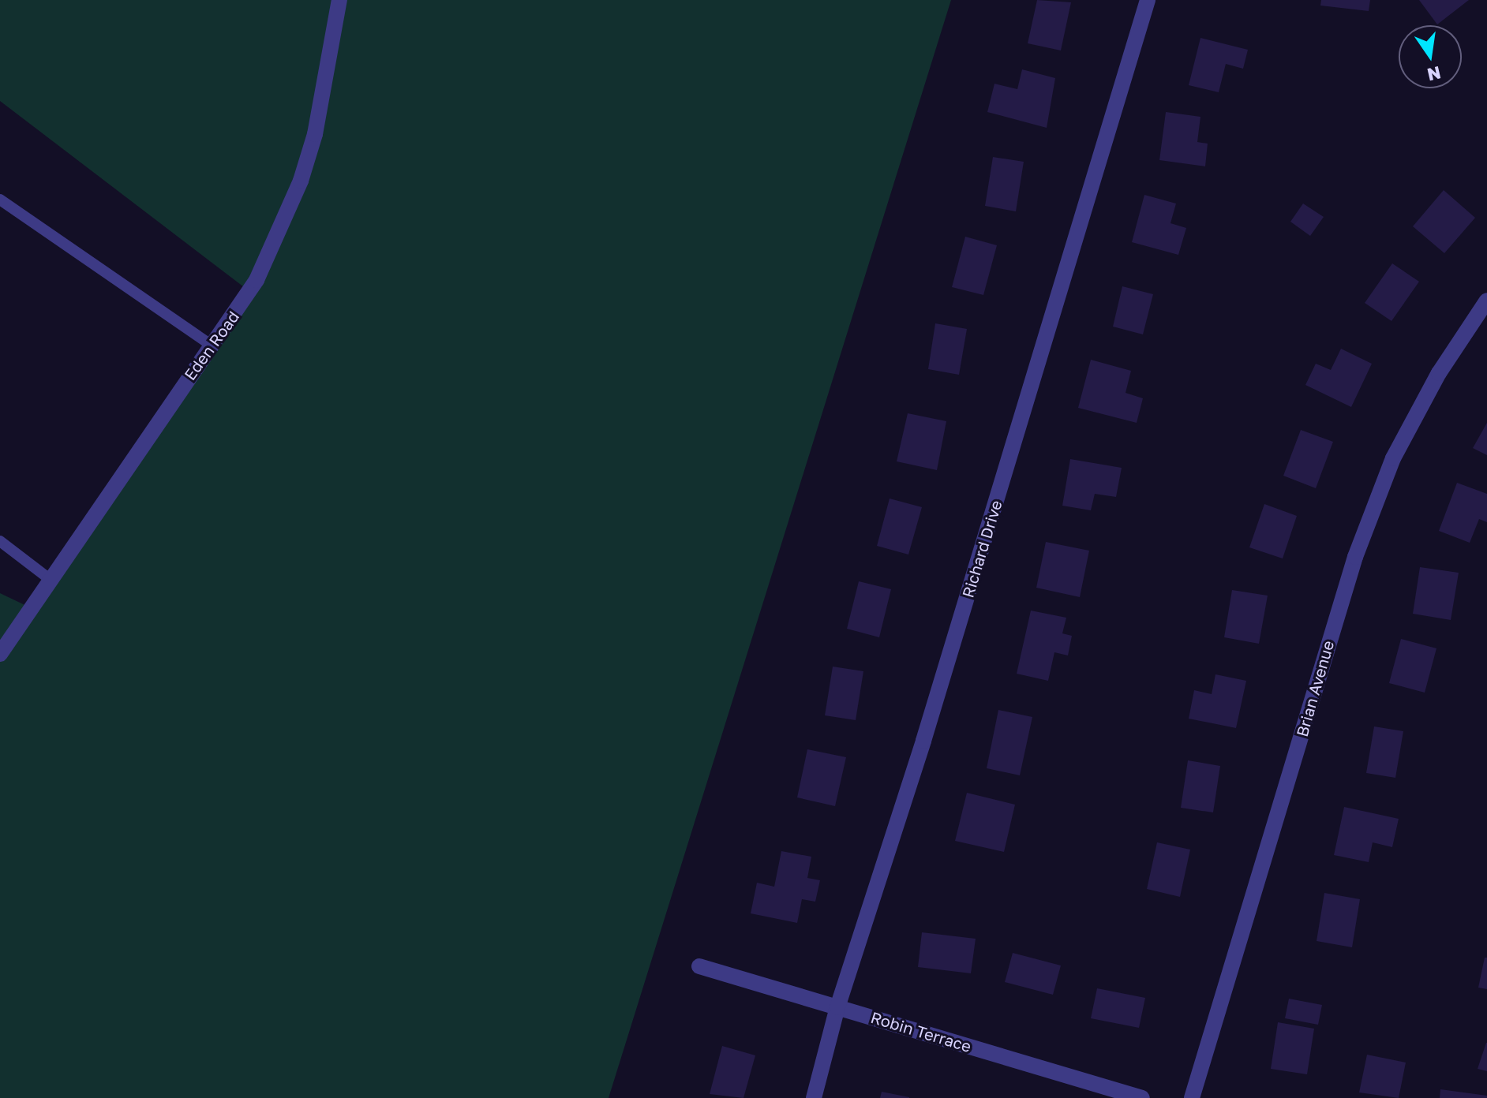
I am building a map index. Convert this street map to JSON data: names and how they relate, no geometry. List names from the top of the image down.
{
  "streets": {
    "street": [
      "Eden Road",
      "Richard Drive",
      "Brian Avenue",
      "Robin Terrace"
    ]
  },
  "crossings": [
    ["Richard Drive", "Robin Terrace"]
  ],
  "north": "bottom"
}
